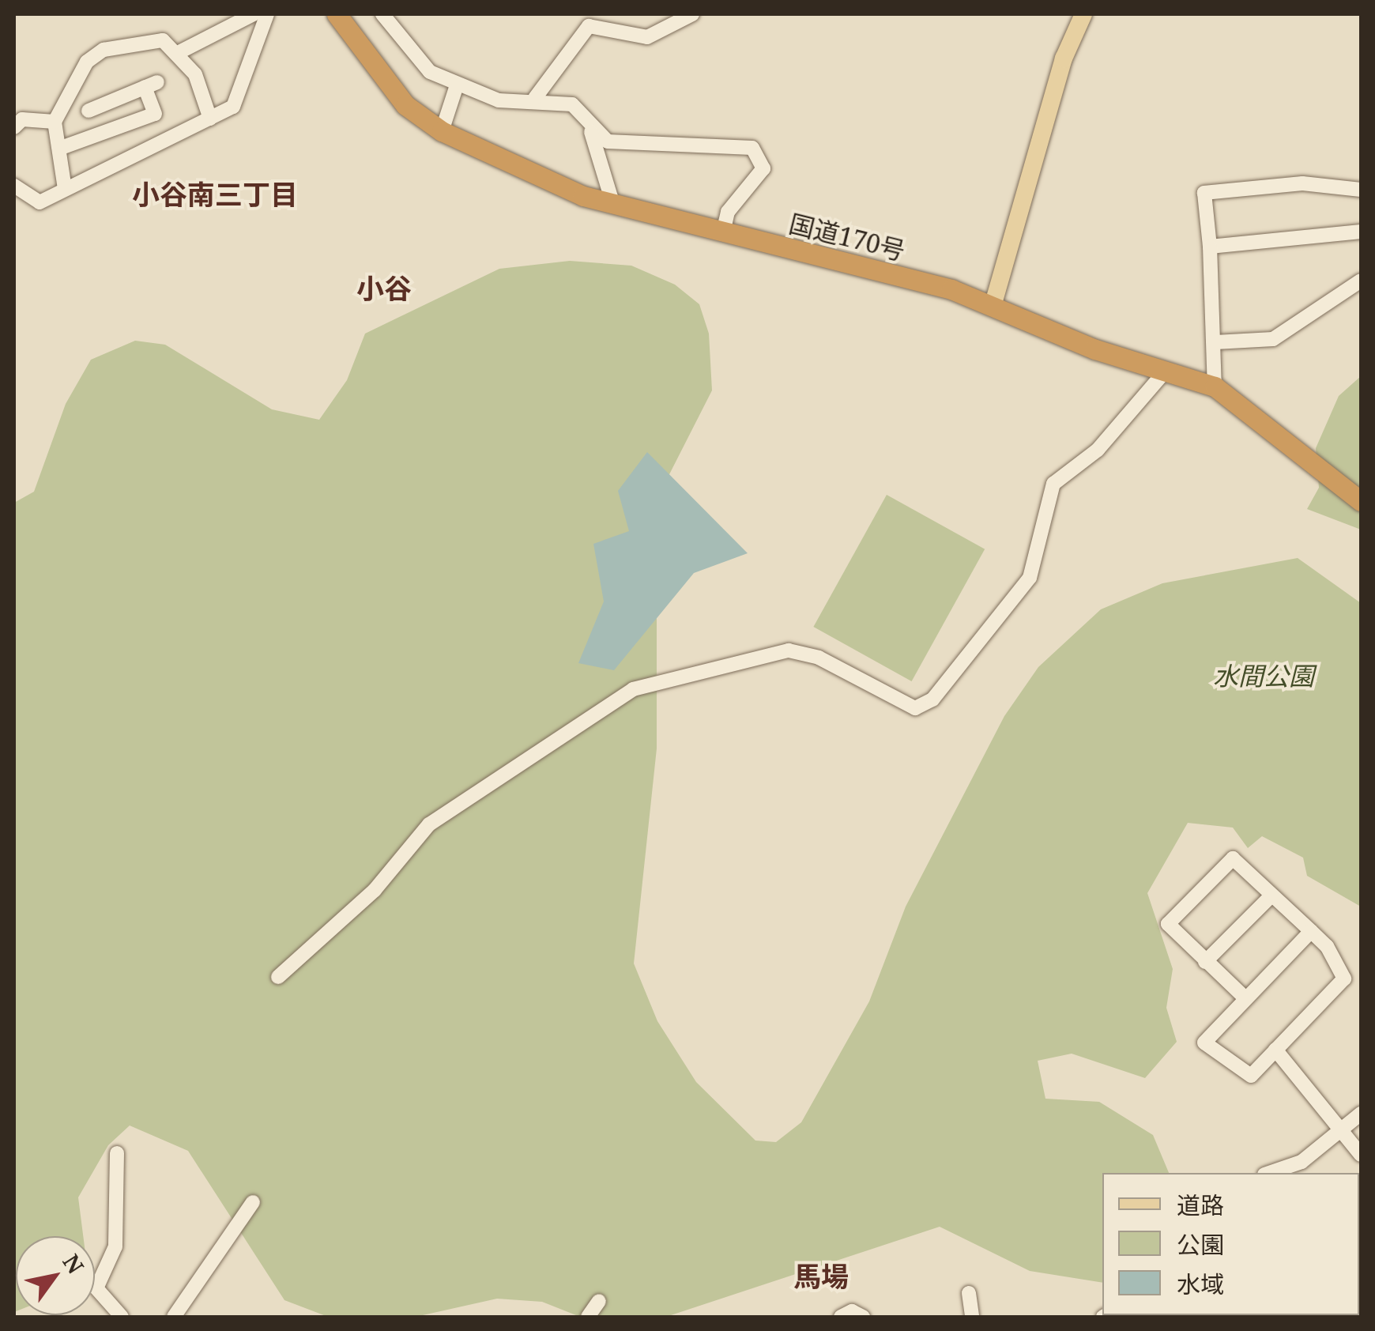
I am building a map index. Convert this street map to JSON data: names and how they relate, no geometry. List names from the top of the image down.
{
  "streets": {
    "highway": ["国道170号"]
  },
  "districts": ["小谷南三丁目", "小谷", "馬場"],
  "parks": ["水間公園"],
  "legend": ["道路", "公園", "水域"],
  "north": "top right"
}
